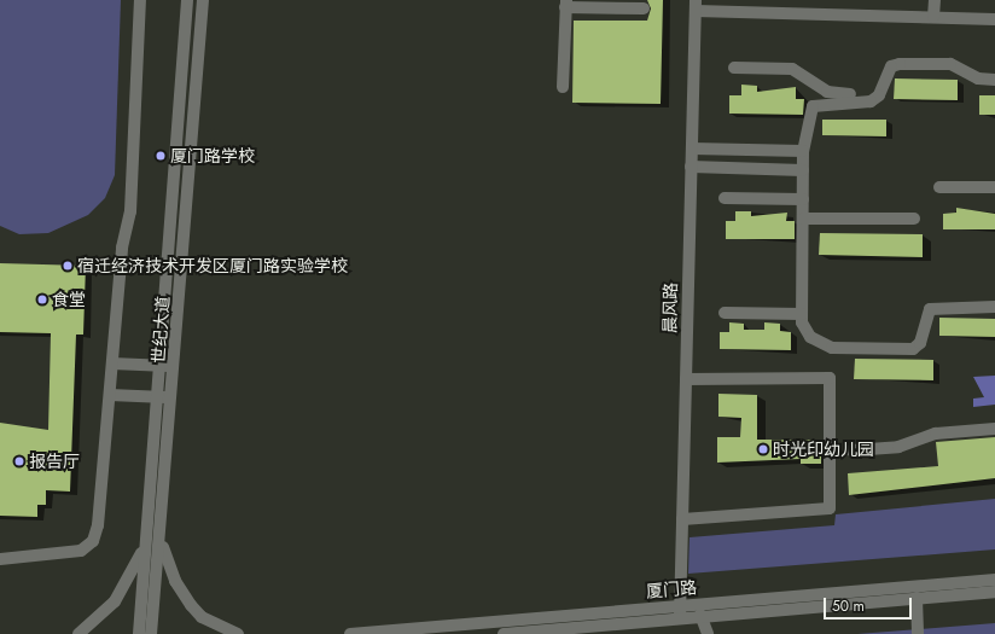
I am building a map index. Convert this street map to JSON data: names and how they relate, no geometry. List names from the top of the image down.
{
  "streets": {
    "street": ["晨风路", "世纪大道", "厦门路"]
  },
  "crossings": [
    ["晨风路", "厦门路"]
  ],
  "places": [
    "厦门路学校",
    "宿迁经济技术开发区厦门路实验学校",
    "食堂",
    "时光印幼儿园",
    "报告厅"
  ],
  "scale_bar": "50 m"
}
